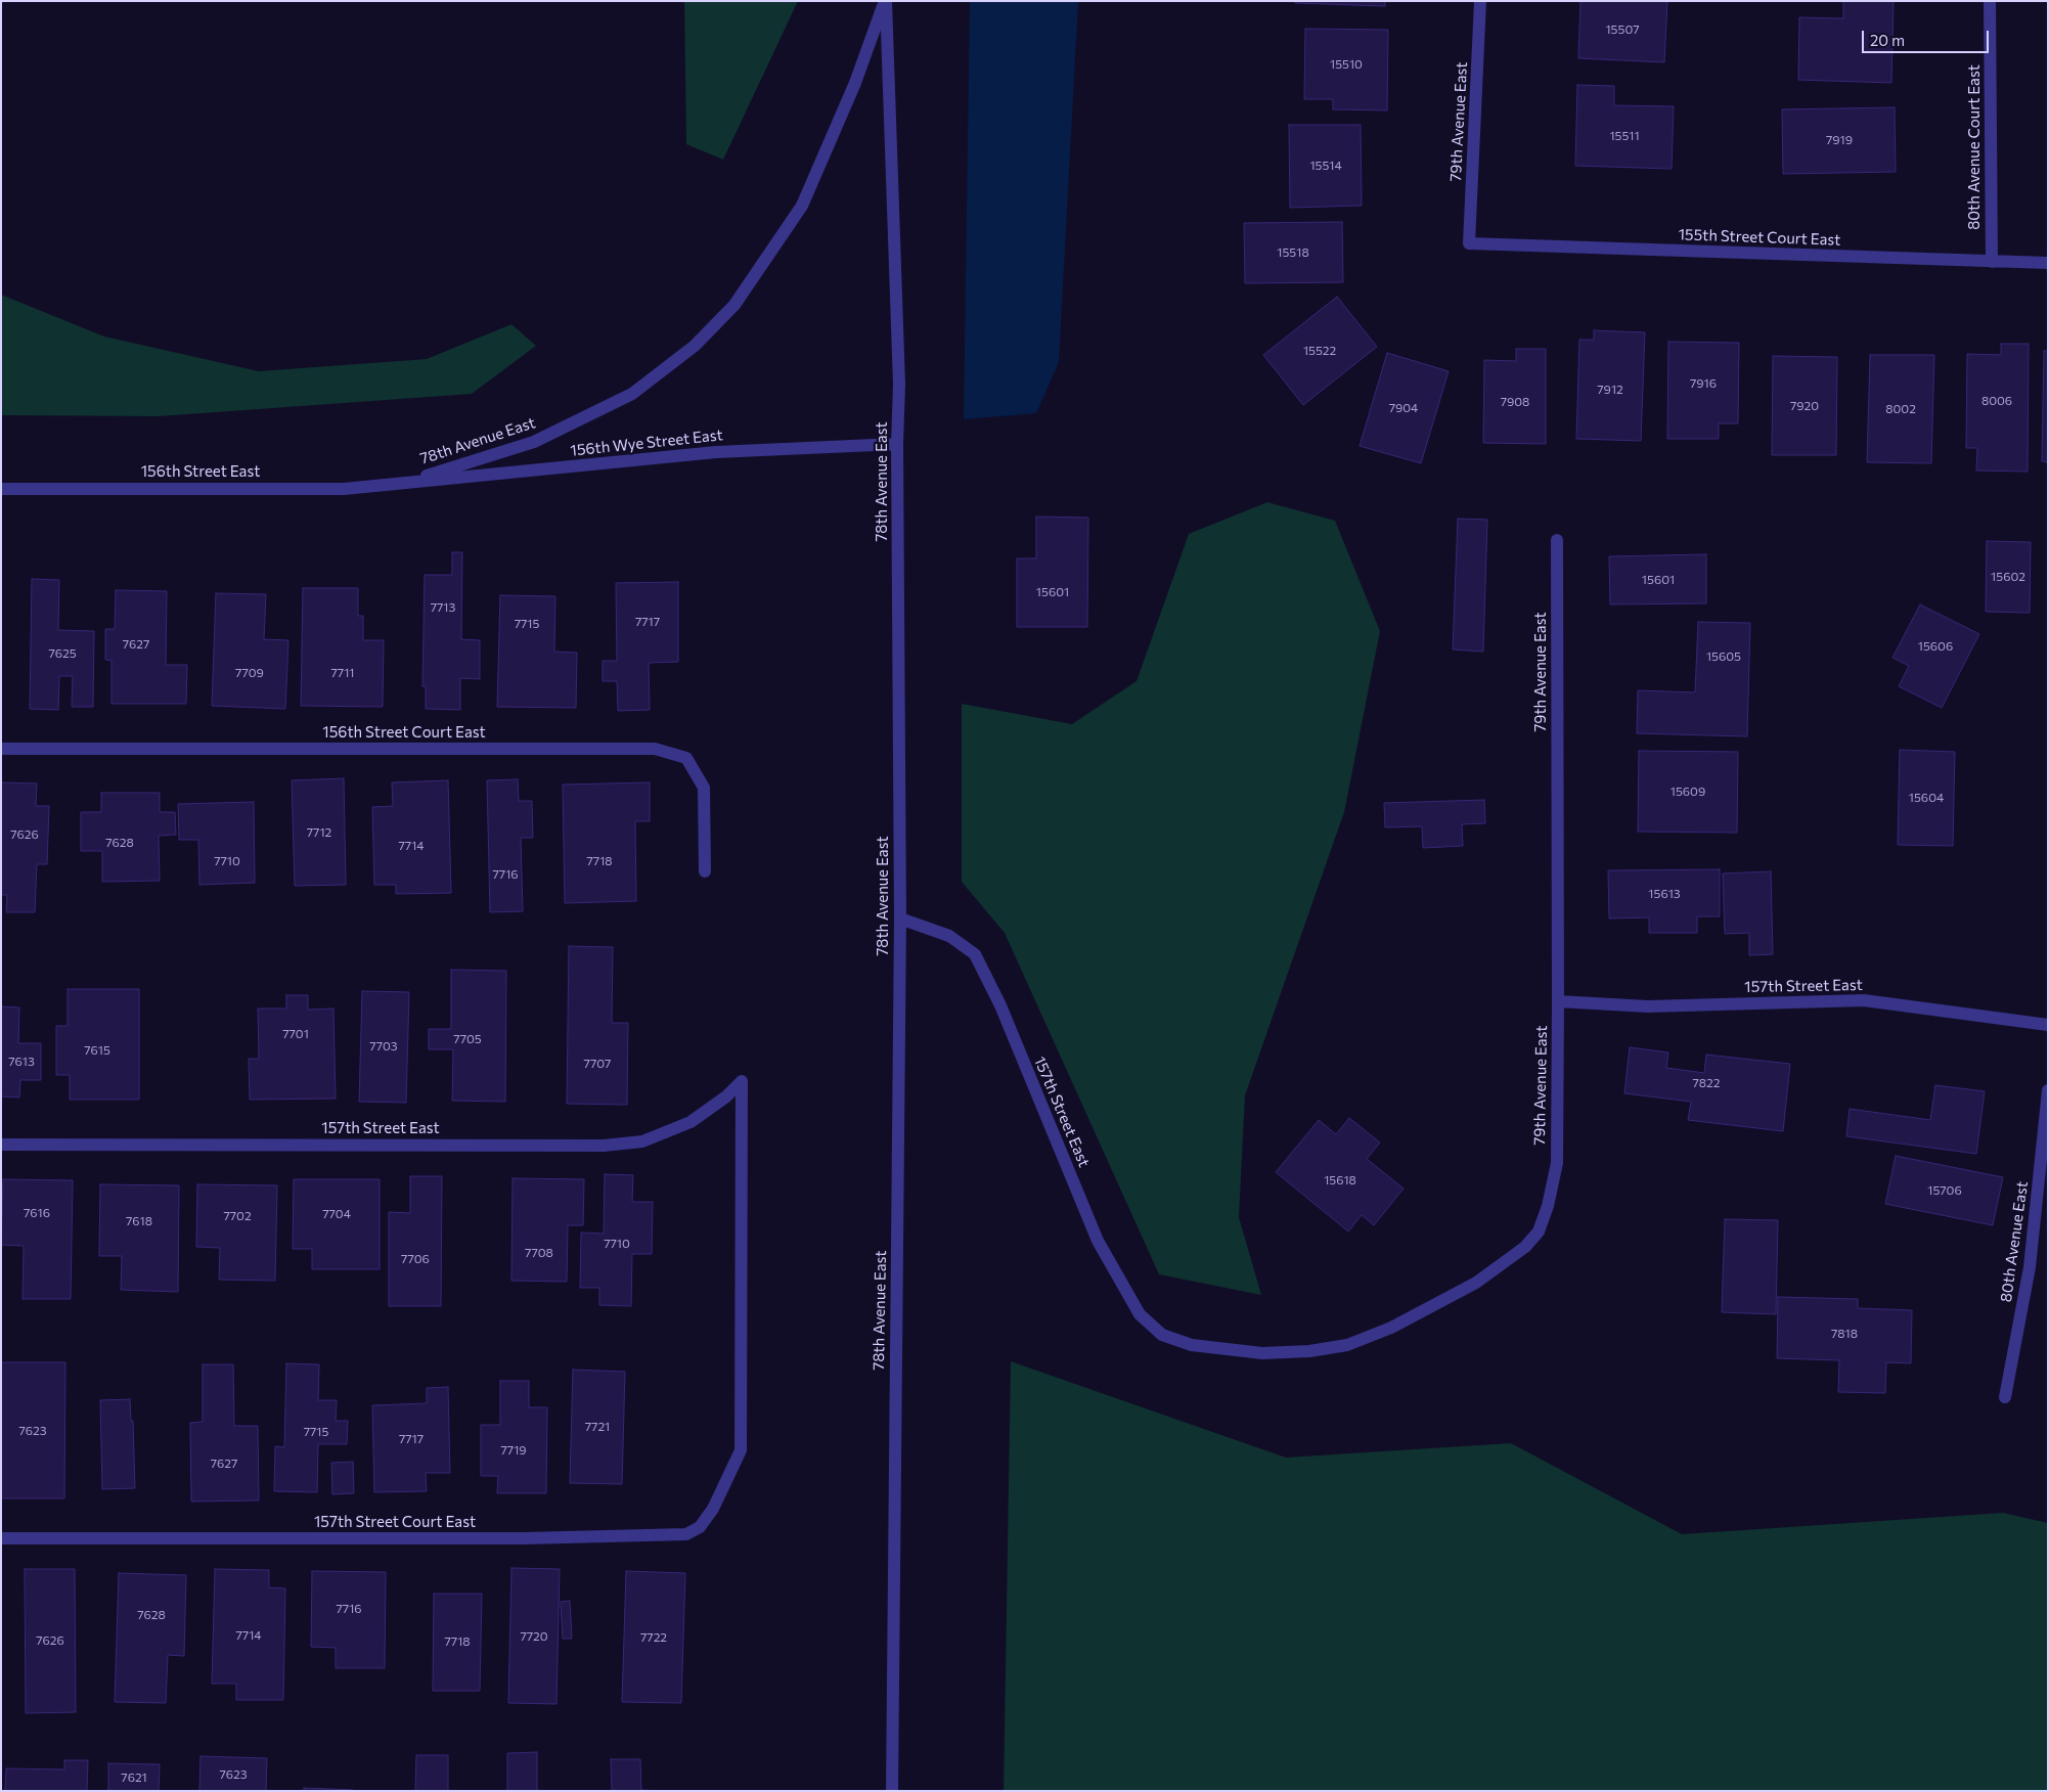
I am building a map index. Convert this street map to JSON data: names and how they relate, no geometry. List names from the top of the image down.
{
  "streets": {
    "street": [
      "79th Avenue East",
      "80th Avenue Court East",
      "155th Street Court East",
      "78th Avenue East",
      "156th Wye Street East",
      "156th Street East",
      "156th Street Court East",
      "157th Street East",
      "80th Avenue East",
      "157th Street Court East"
    ]
  },
  "crossings": [
    ["79th Avenue East", "155th Street Court East"],
    ["79th Avenue East", "157th Street East"],
    ["80th Avenue Court East", "155th Street Court East"],
    ["78th Avenue East", "156th Wye Street East"],
    ["78th Avenue East", "156th Street East"],
    ["78th Avenue East", "157th Street East"],
    ["156th Wye Street East", "156th Street East"],
    ["157th Street East", "157th Street Court East"]
  ],
  "house_numbers": [
    "15507",
    "15510",
    "15511",
    "7919",
    "15514",
    "15518",
    "15522",
    "7916",
    "7912",
    "8006",
    "7908",
    "7920",
    "7904",
    "8002",
    "15602",
    "15601",
    "15601",
    "7713",
    "7717",
    "7715",
    "7627",
    "15606",
    "7625",
    "15605",
    "7709",
    "7711",
    "15609",
    "15604",
    "7712",
    "7626",
    "7628",
    "7714",
    "7710",
    "7718",
    "7716",
    "15613",
    "7701",
    "7705",
    "7703",
    "7615",
    "7613",
    "7707",
    "7822",
    "15618",
    "15706",
    "7616",
    "7704",
    "7702",
    "7618",
    "7710",
    "7708",
    "7706",
    "7818",
    "7721",
    "7623",
    "7715",
    "7717",
    "7719",
    "7627",
    "7716",
    "7628",
    "7714",
    "7720",
    "7722",
    "7626",
    "7718",
    "7623",
    "7621"
  ],
  "scale_bar": "20 m"
}
